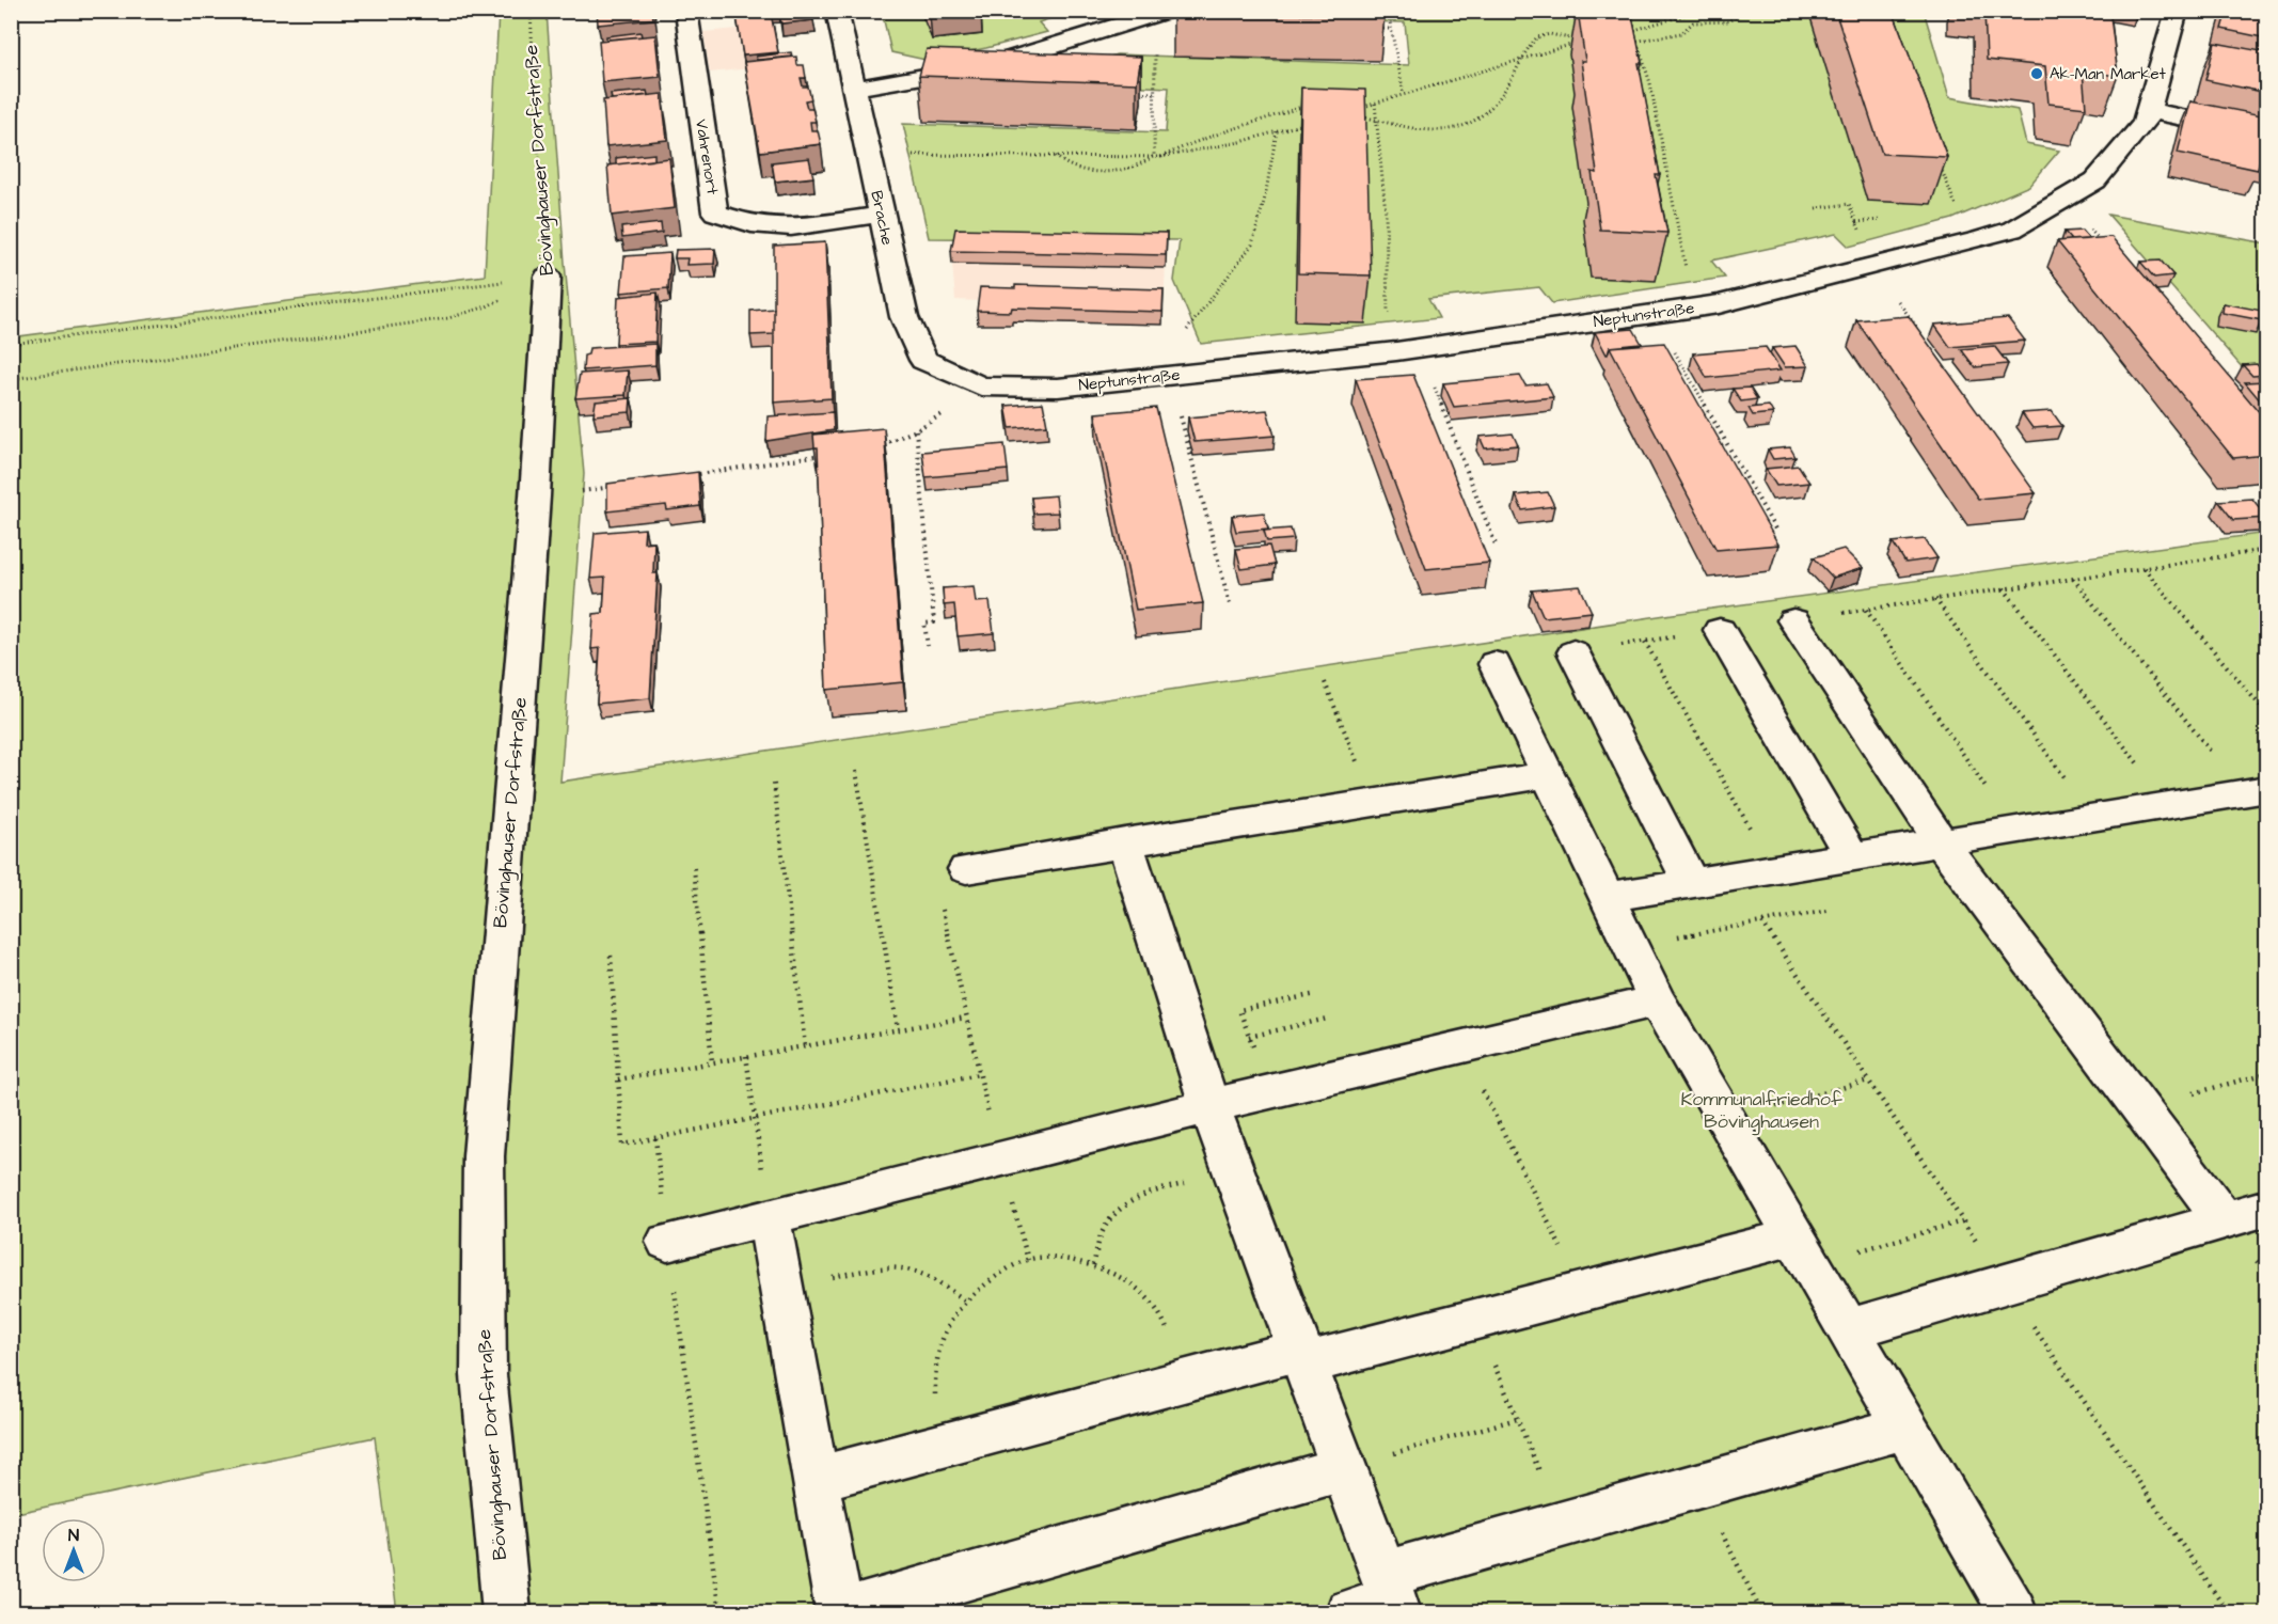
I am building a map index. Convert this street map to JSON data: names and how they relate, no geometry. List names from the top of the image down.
{
  "streets": {
    "street": [
      "Vahrenort",
      "Bövinghauser Dorfstraße",
      "Brache",
      "Neptunstraße"
    ]
  },
  "crossings": [
    ["Vahrenort", "Brache"],
    ["Brache", "Neptunstraße"]
  ],
  "parks": ["Kommunalfriedhof Bövinghausen"],
  "places": ["Ak-Man Market"],
  "north": "top"
}
